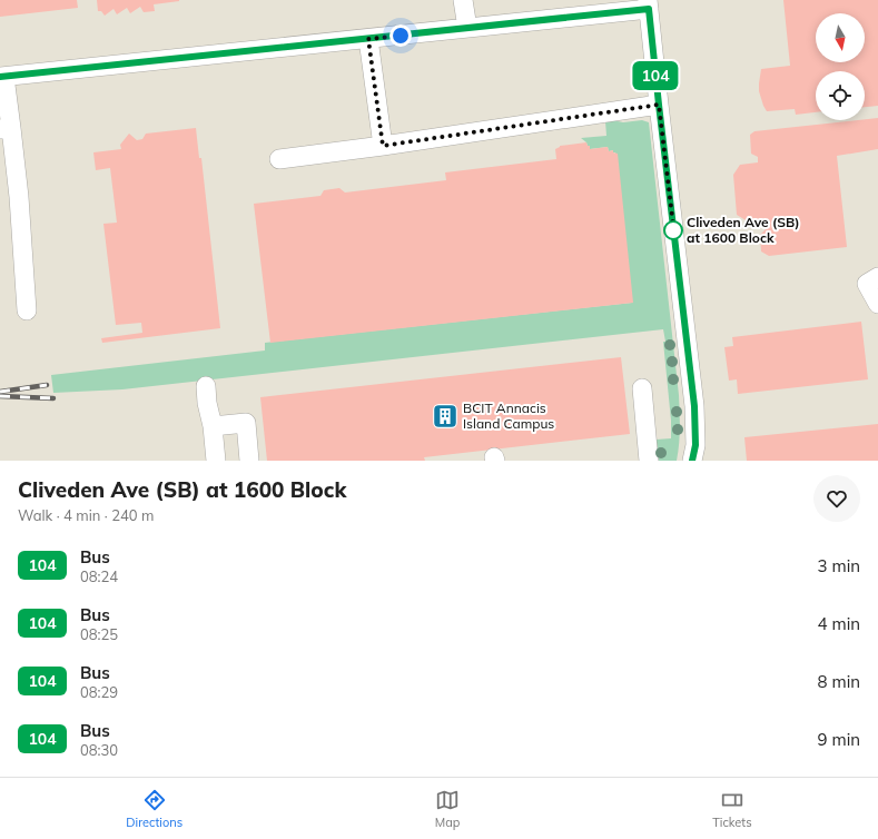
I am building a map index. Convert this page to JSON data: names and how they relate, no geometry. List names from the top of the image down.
{
  "places": {
    "other": ["Cliveden Ave (SB) at 1600 Block"],
    "building": ["BCIT Annacis Island Campus"]
  },
  "lines": ["bus line 104"],
  "north": "bottom",
  "page": {
    "on_map": "104",
    "heading": ["Cliveden Ave (SB) at 1600 Block", "Walk · 4 min · 240 m"],
    "list": [
      {
        "mark": "104",
        "name": "Bus",
        "note": "08:24",
        "value": "3 min"
      },
      {
        "mark": "104",
        "name": "Bus",
        "note": "08:25",
        "value": "4 min"
      },
      {
        "mark": "104",
        "name": "Bus",
        "note": "08:29",
        "value": "8 min"
      },
      {
        "mark": "104",
        "name": "Bus",
        "note": "08:30",
        "value": "9 min"
      }
    ],
    "tabs": ["Directions", "Map", "Tickets"]
  }
}
